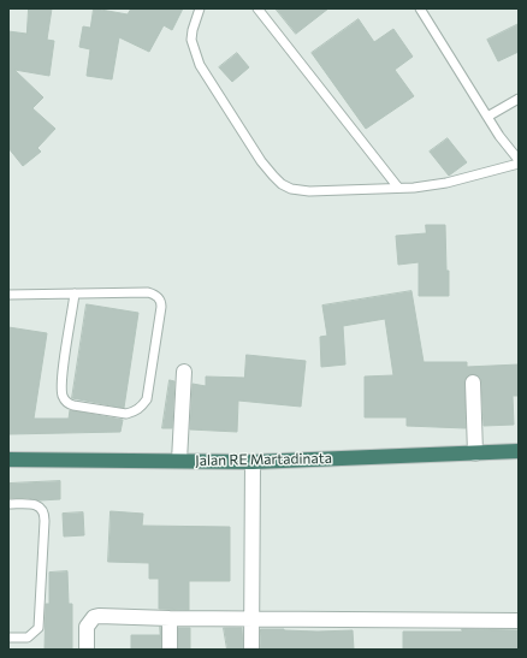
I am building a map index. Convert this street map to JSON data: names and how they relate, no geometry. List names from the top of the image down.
{
  "streets": {
    "highway": ["Jalan RE Martadinata"]
  }
}
